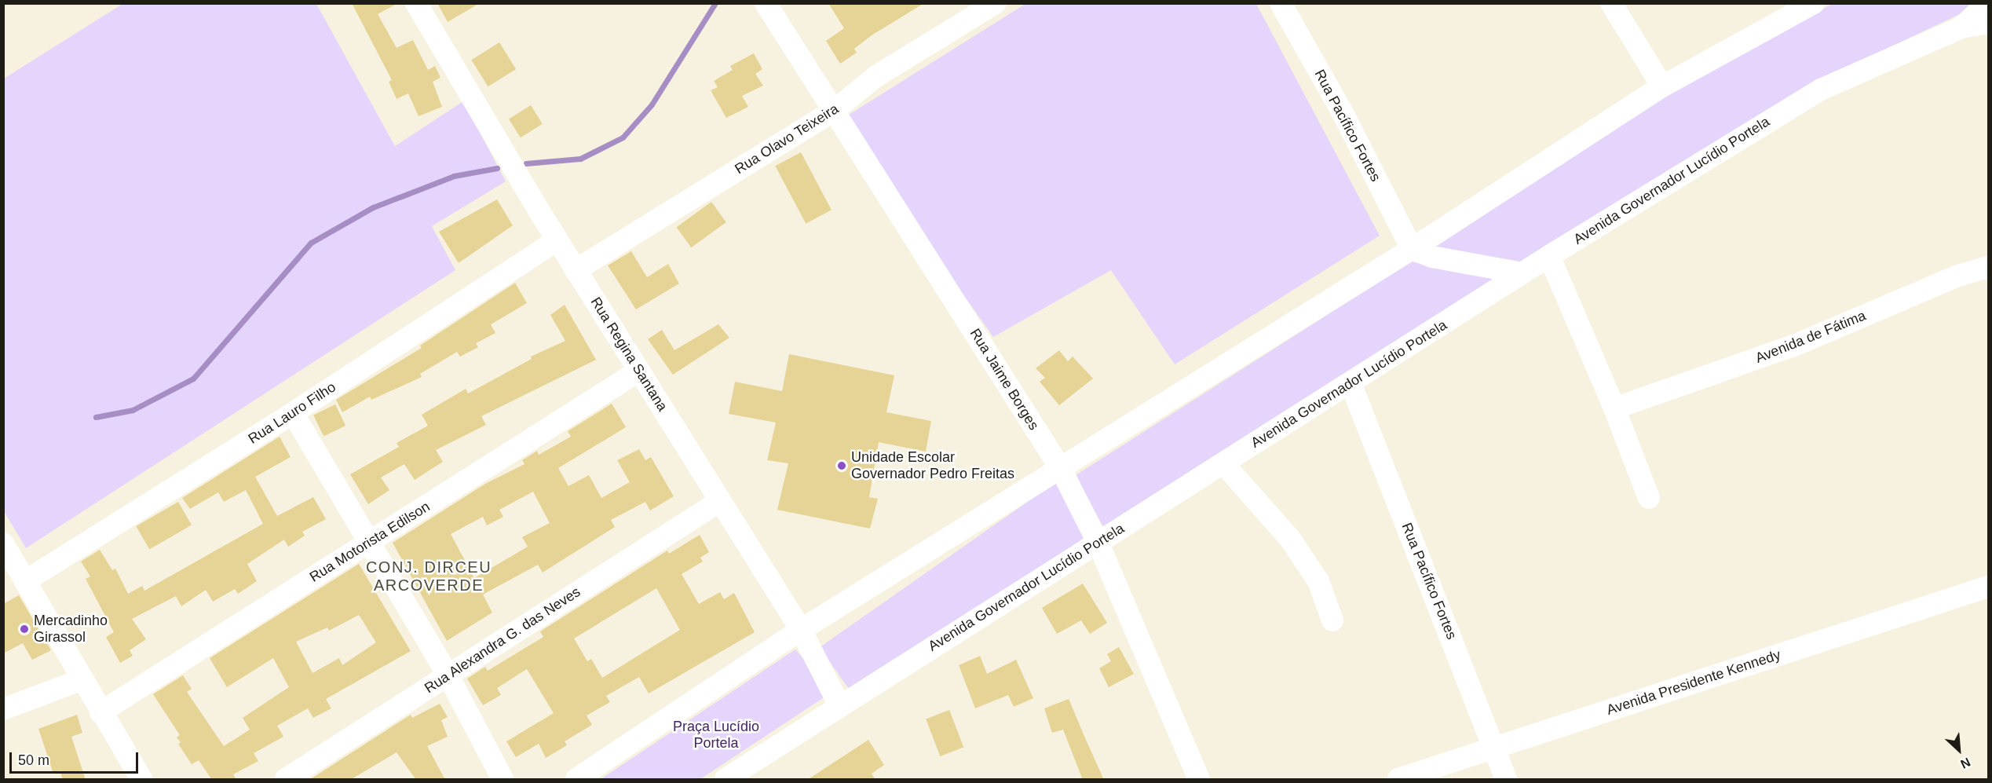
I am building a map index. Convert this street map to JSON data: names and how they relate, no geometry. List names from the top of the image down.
{
  "streets": {
    "street": [
      "Rua Pacífico Fortes",
      "Rua Olavo Teixeira",
      "Avenida Governador Lucídio Portela",
      "Avenida de Fátima",
      "Rua Regina Santana",
      "Rua Jaime Borges",
      "Rua Lauro Filho",
      "Rua Motorista Edilson",
      "Rua Alexandra G. das Neves",
      "Avenida Presidente Kennedy"
    ]
  },
  "crossings": [
    ["Rua Pacífico Fortes", "Avenida Governador Lucídio Portela"],
    ["Rua Pacífico Fortes", "Avenida Presidente Kennedy"],
    ["Rua Olavo Teixeira", "Rua Regina Santana"],
    ["Rua Olavo Teixeira", "Rua Jaime Borges"],
    ["Avenida Governador Lucídio Portela", "Rua Regina Santana"],
    ["Avenida Governador Lucídio Portela", "Rua Jaime Borges"],
    ["Rua Regina Santana", "Rua Lauro Filho"],
    ["Rua Regina Santana", "Rua Motorista Edilson"],
    ["Rua Regina Santana", "Rua Alexandra G. das Neves"]
  ],
  "districts": ["CONJ. DIRCEU ARCOVERDE"],
  "parks": ["Praça Lucídio Portela"],
  "places": ["Unidade Escolar Governador Pedro Freitas", "Mercadinho Girassol"],
  "scale_bar": "50 m",
  "north": "bottom right"
}
